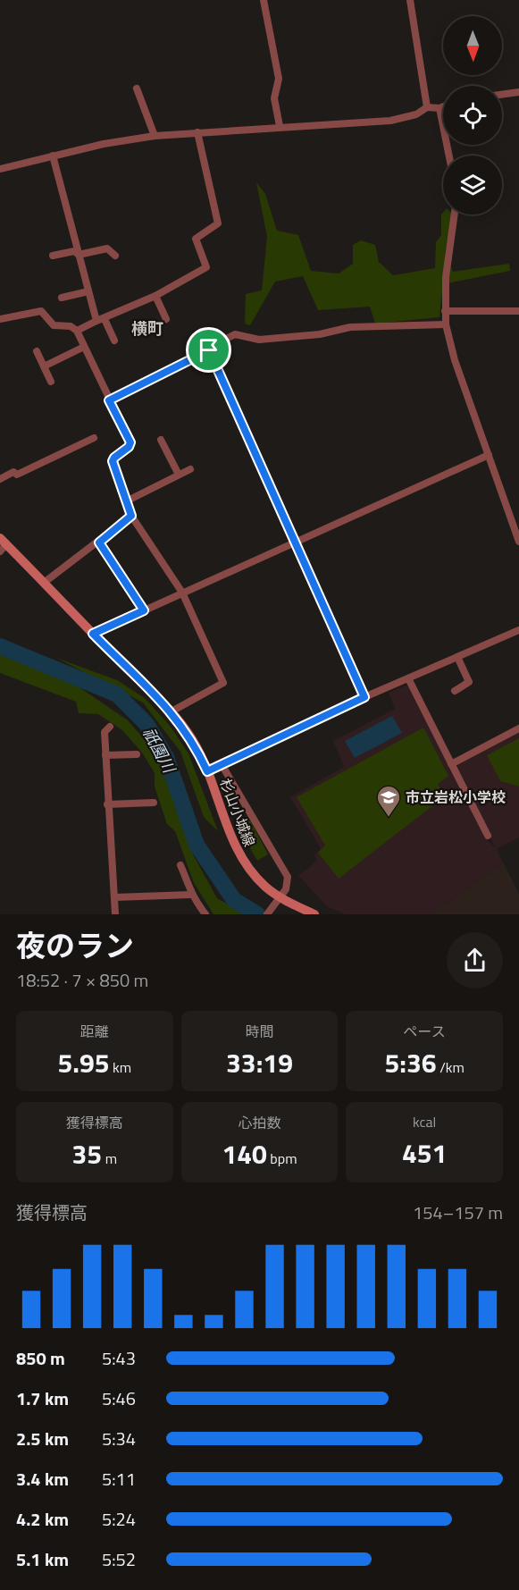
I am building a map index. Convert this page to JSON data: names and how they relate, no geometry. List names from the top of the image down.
{
  "streets": {
    "main road": ["杉山小城線"]
  },
  "districts": ["横町"],
  "water": ["祇園川"],
  "places": {
    "school or university": ["市立岩松小学校"]
  },
  "north": "bottom",
  "page": {
    "heading": ["夜のラン", "18:52 · 7 × 850 m"],
    "stats": [
      ["距離", "5.95 km"],
      ["時間", "33:19"],
      ["ペース", "5:36 /km"],
      ["獲得標高", "35 m"],
      ["心拍数", "140 bpm"],
      ["kcal", "451"]
    ],
    "chart": ["獲得標高", "154–157 m"],
    "list": [
      {
        "name": "850 m",
        "note": "5:43"
      },
      {
        "name": "1.7 km",
        "note": "5:46"
      },
      {
        "name": "2.5 km",
        "note": "5:34"
      },
      {
        "name": "3.4 km",
        "note": "5:11"
      },
      {
        "name": "4.2 km",
        "note": "5:24"
      },
      {
        "name": "5.1 km",
        "note": "5:52"
      }
    ]
  }
}
